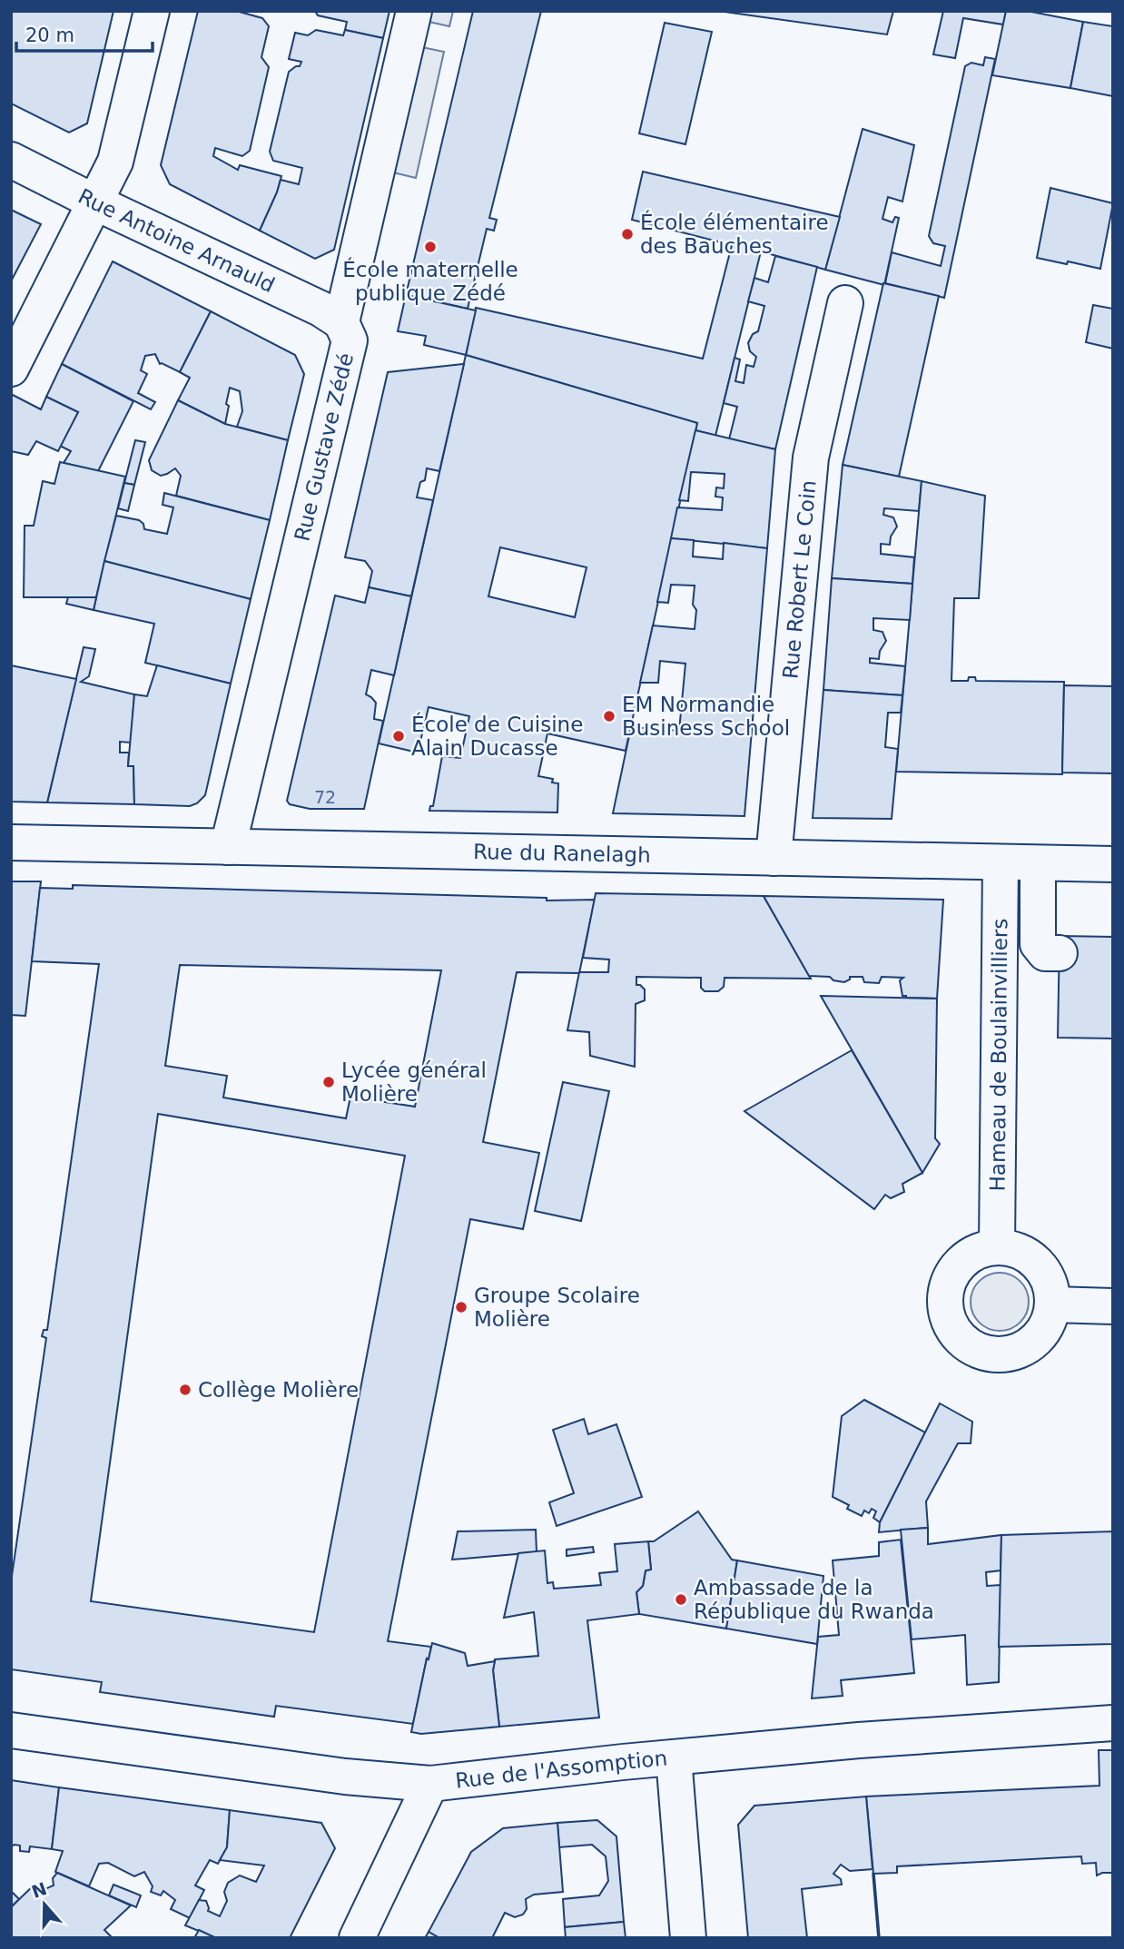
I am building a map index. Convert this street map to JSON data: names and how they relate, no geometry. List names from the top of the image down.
{
  "streets": {
    "street": [
      "Rue Antoine Arnauld",
      "Rue Gustave Zédé",
      "Rue Robert Le Coin",
      "Rue du Ranelagh",
      "Hameau de Boulainvilliers",
      "Rue de l'Assomption"
    ]
  },
  "crossings": [
    ["Rue Antoine Arnauld", "Rue Gustave Zédé"],
    ["Rue Gustave Zédé", "Rue du Ranelagh"],
    ["Rue Robert Le Coin", "Rue du Ranelagh"],
    ["Rue du Ranelagh", "Hameau de Boulainvilliers"]
  ],
  "places": [
    "École élémentaire des Bauches",
    "École maternelle publique Zédé",
    "EM Normandie Business School",
    "École de Cuisine Alain Ducasse",
    "Lycée général Molière",
    "Groupe Scolaire Molière",
    "Collège Molière",
    "Ambassade de la République du Rwanda"
  ],
  "house_numbers": ["72"],
  "scale_bar": "20 m",
  "north": "top"
}
